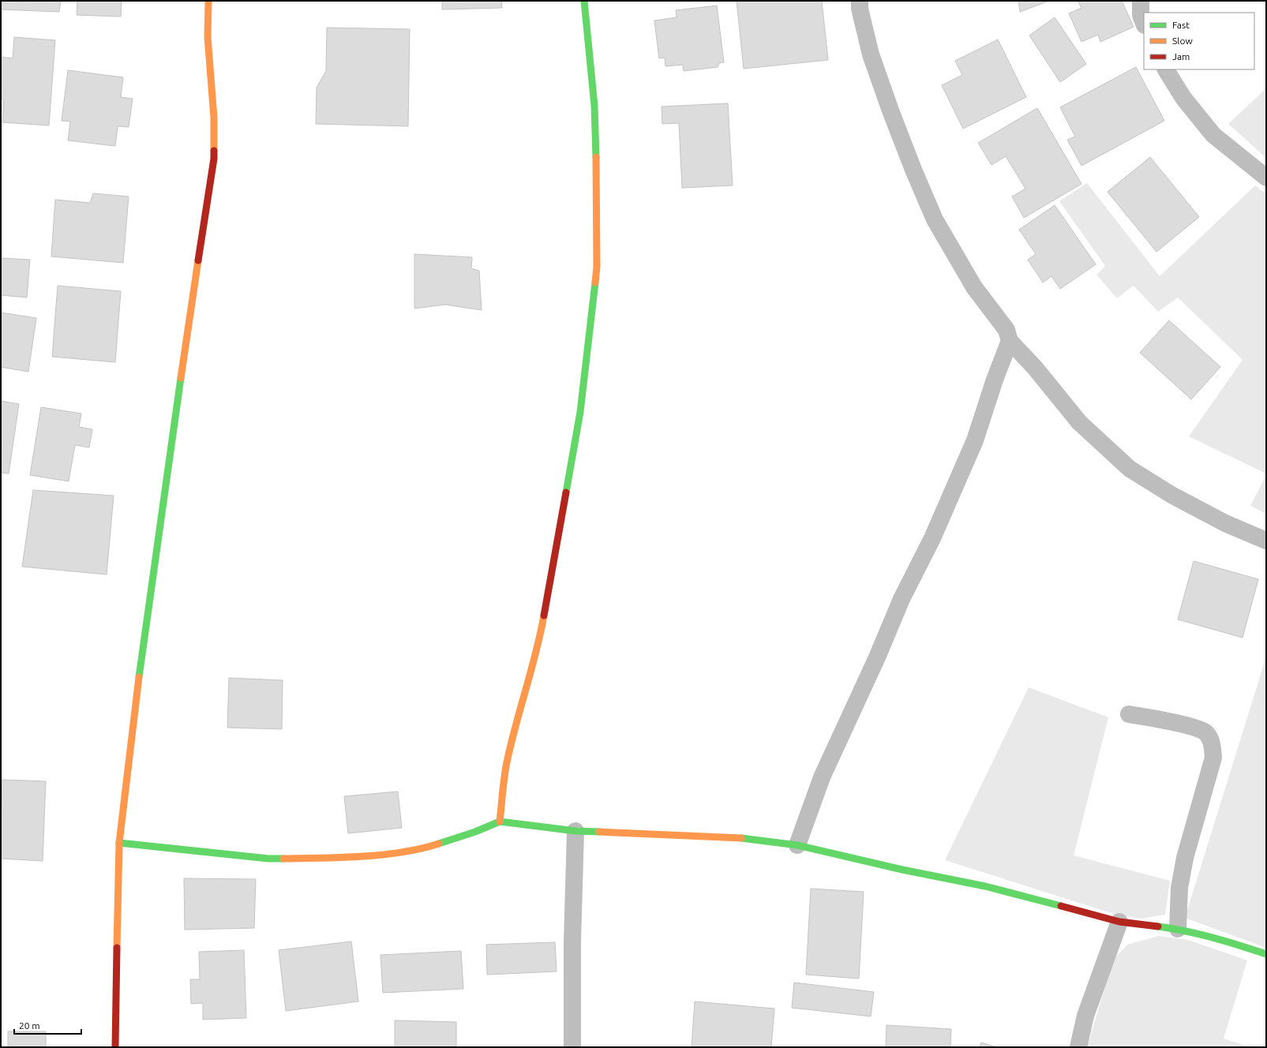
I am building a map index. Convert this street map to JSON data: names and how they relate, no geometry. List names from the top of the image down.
{
  "legend": ["Fast", "Slow", "Jam"],
  "scale_bar": "20 m"
}
